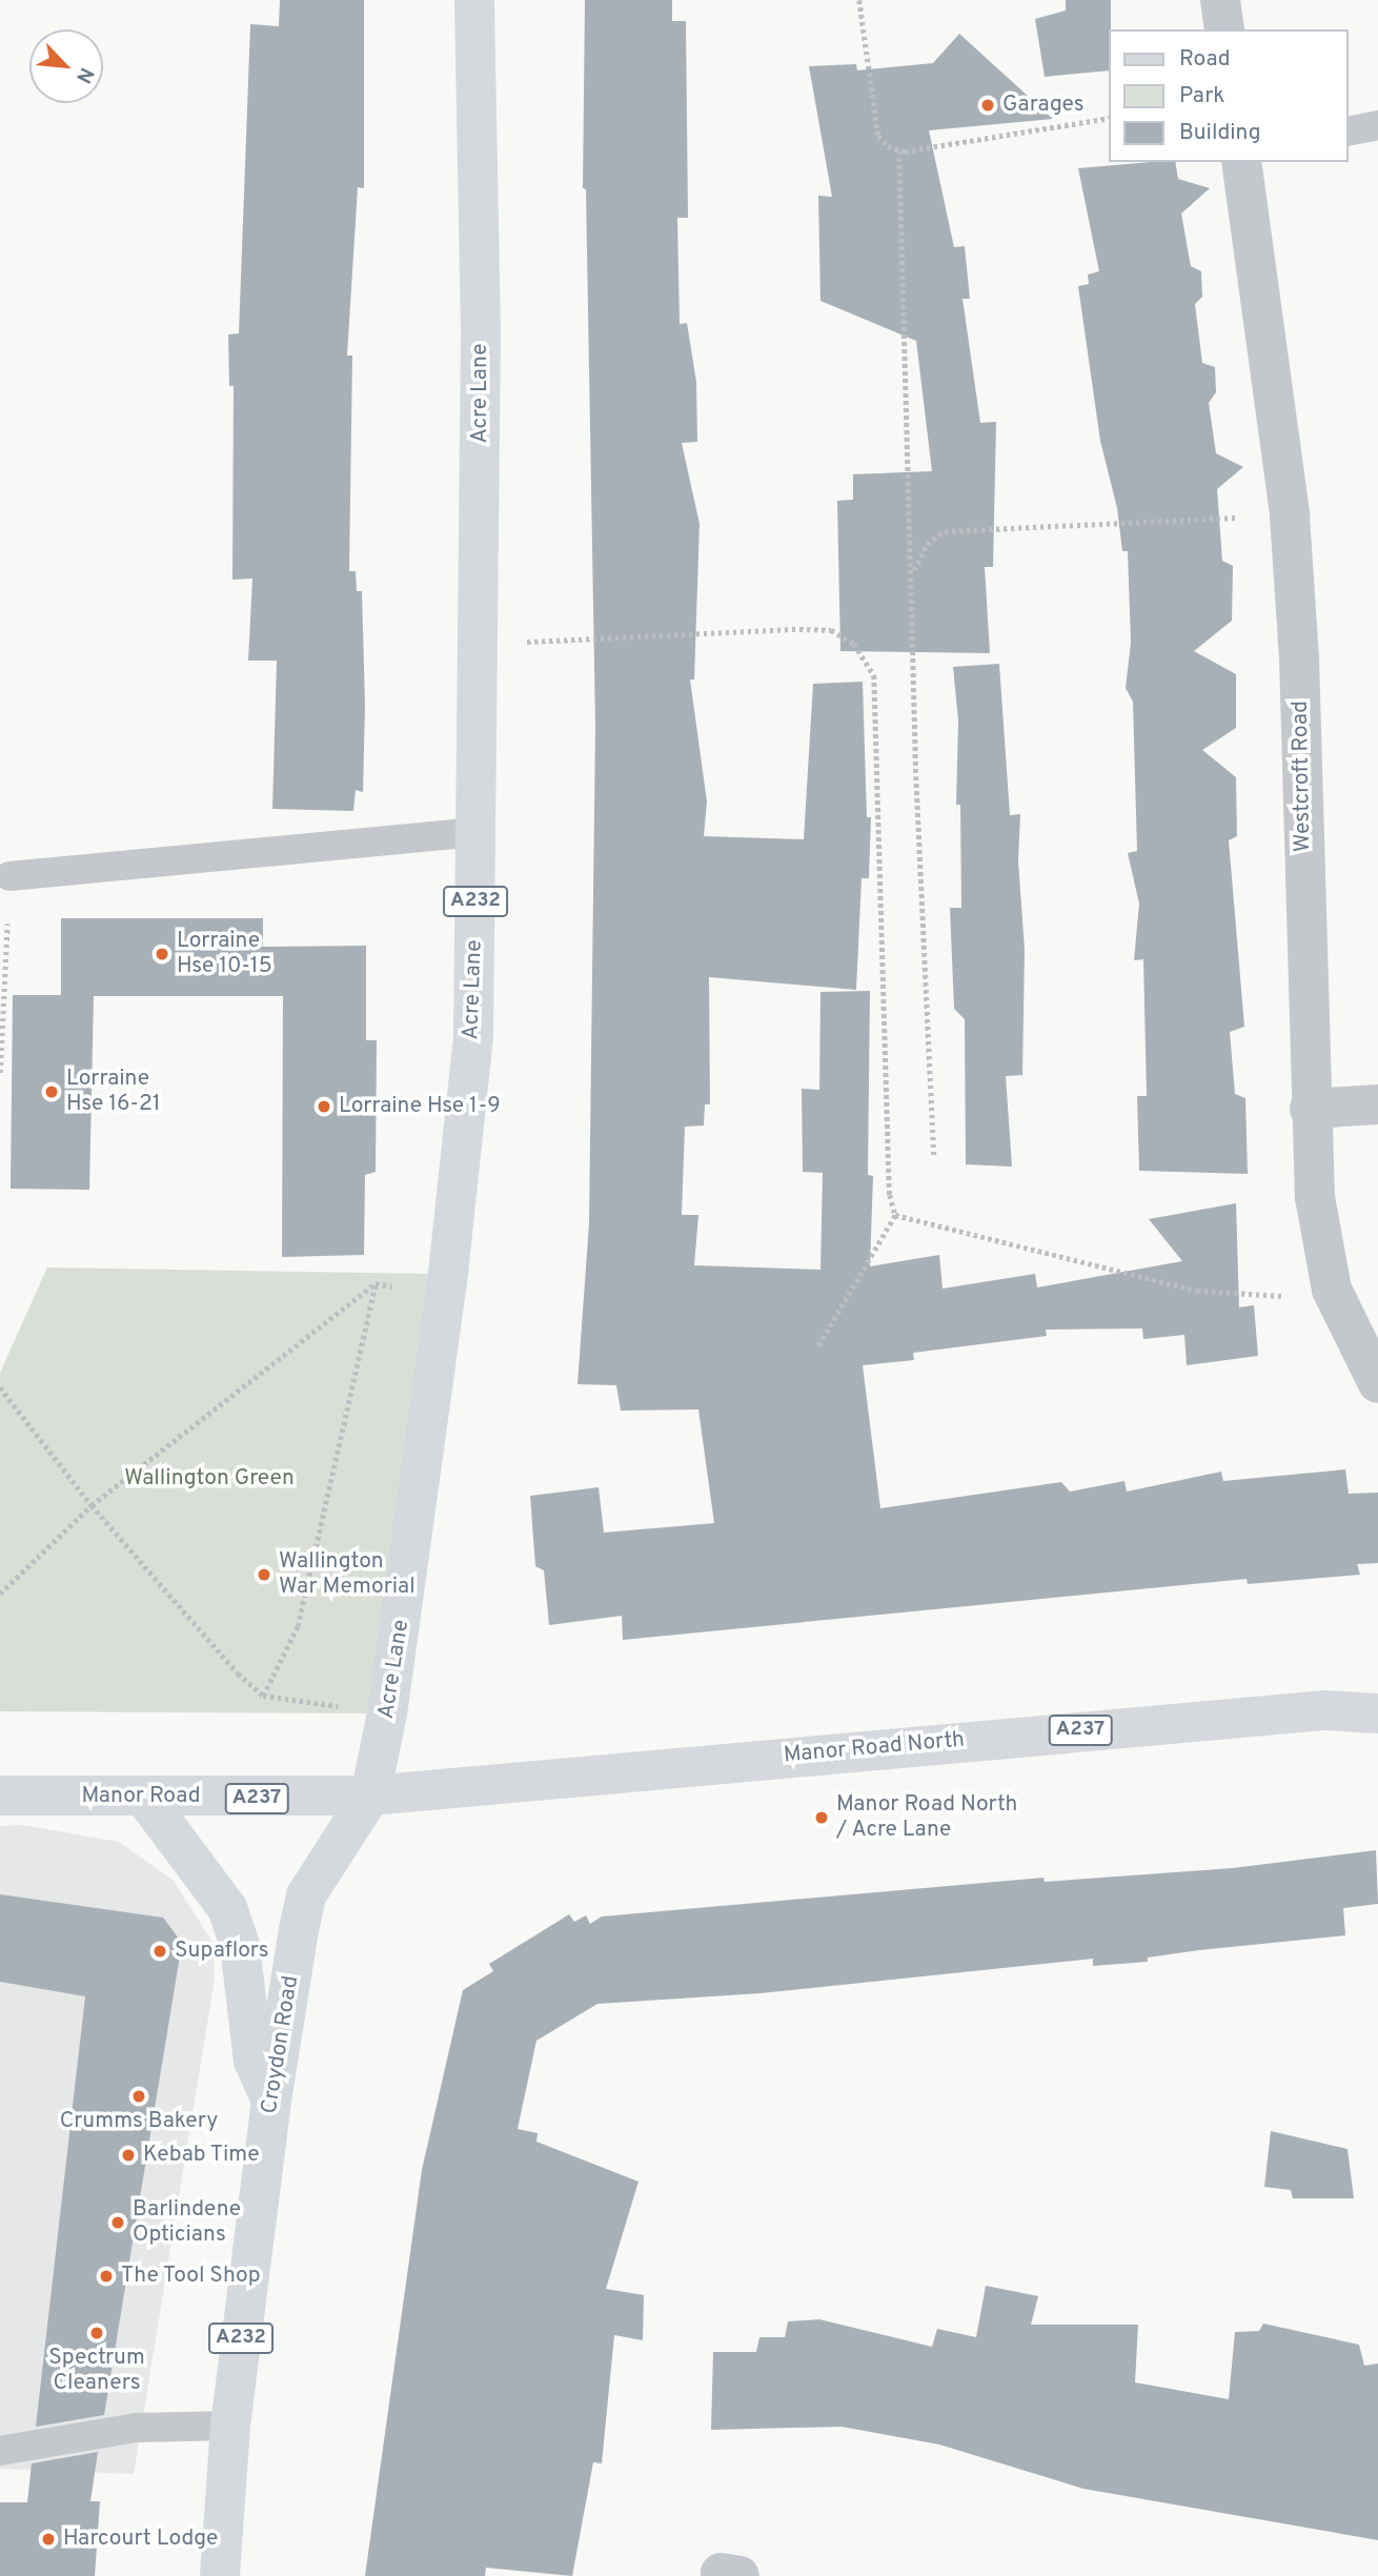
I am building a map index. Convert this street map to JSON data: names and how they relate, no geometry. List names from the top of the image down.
{
  "streets": {
    "main road": [
      "Acre Lane",
      "A232",
      "A237",
      "Manor Road North",
      "Manor Road",
      "Croydon Road"
    ],
    "street": ["Westcroft Road"]
  },
  "crossings": [
    ["Acre Lane", "Manor Road North"],
    ["Acre Lane", "Manor Road"],
    ["Acre Lane", "Croydon Road"],
    ["Manor Road North", "Manor Road"],
    ["Manor Road North", "Croydon Road"],
    ["Manor Road", "Croydon Road"]
  ],
  "parks": ["Wallington Green"],
  "places": [
    "Garages",
    "Lorraine Hse 10-15",
    "Lorraine Hse 16-21",
    "Lorraine Hse 1-9",
    "Wallington War Memorial",
    "Manor Road North / Acre Lane",
    "Supaflors",
    "Crumms Bakery",
    "Kebab Time",
    "Barlindene Opticians",
    "The Tool Shop",
    "Spectrum Cleaners",
    "Harcourt Lodge"
  ],
  "legend": ["Road", "Park", "Building"],
  "north": "bottom right"
}
